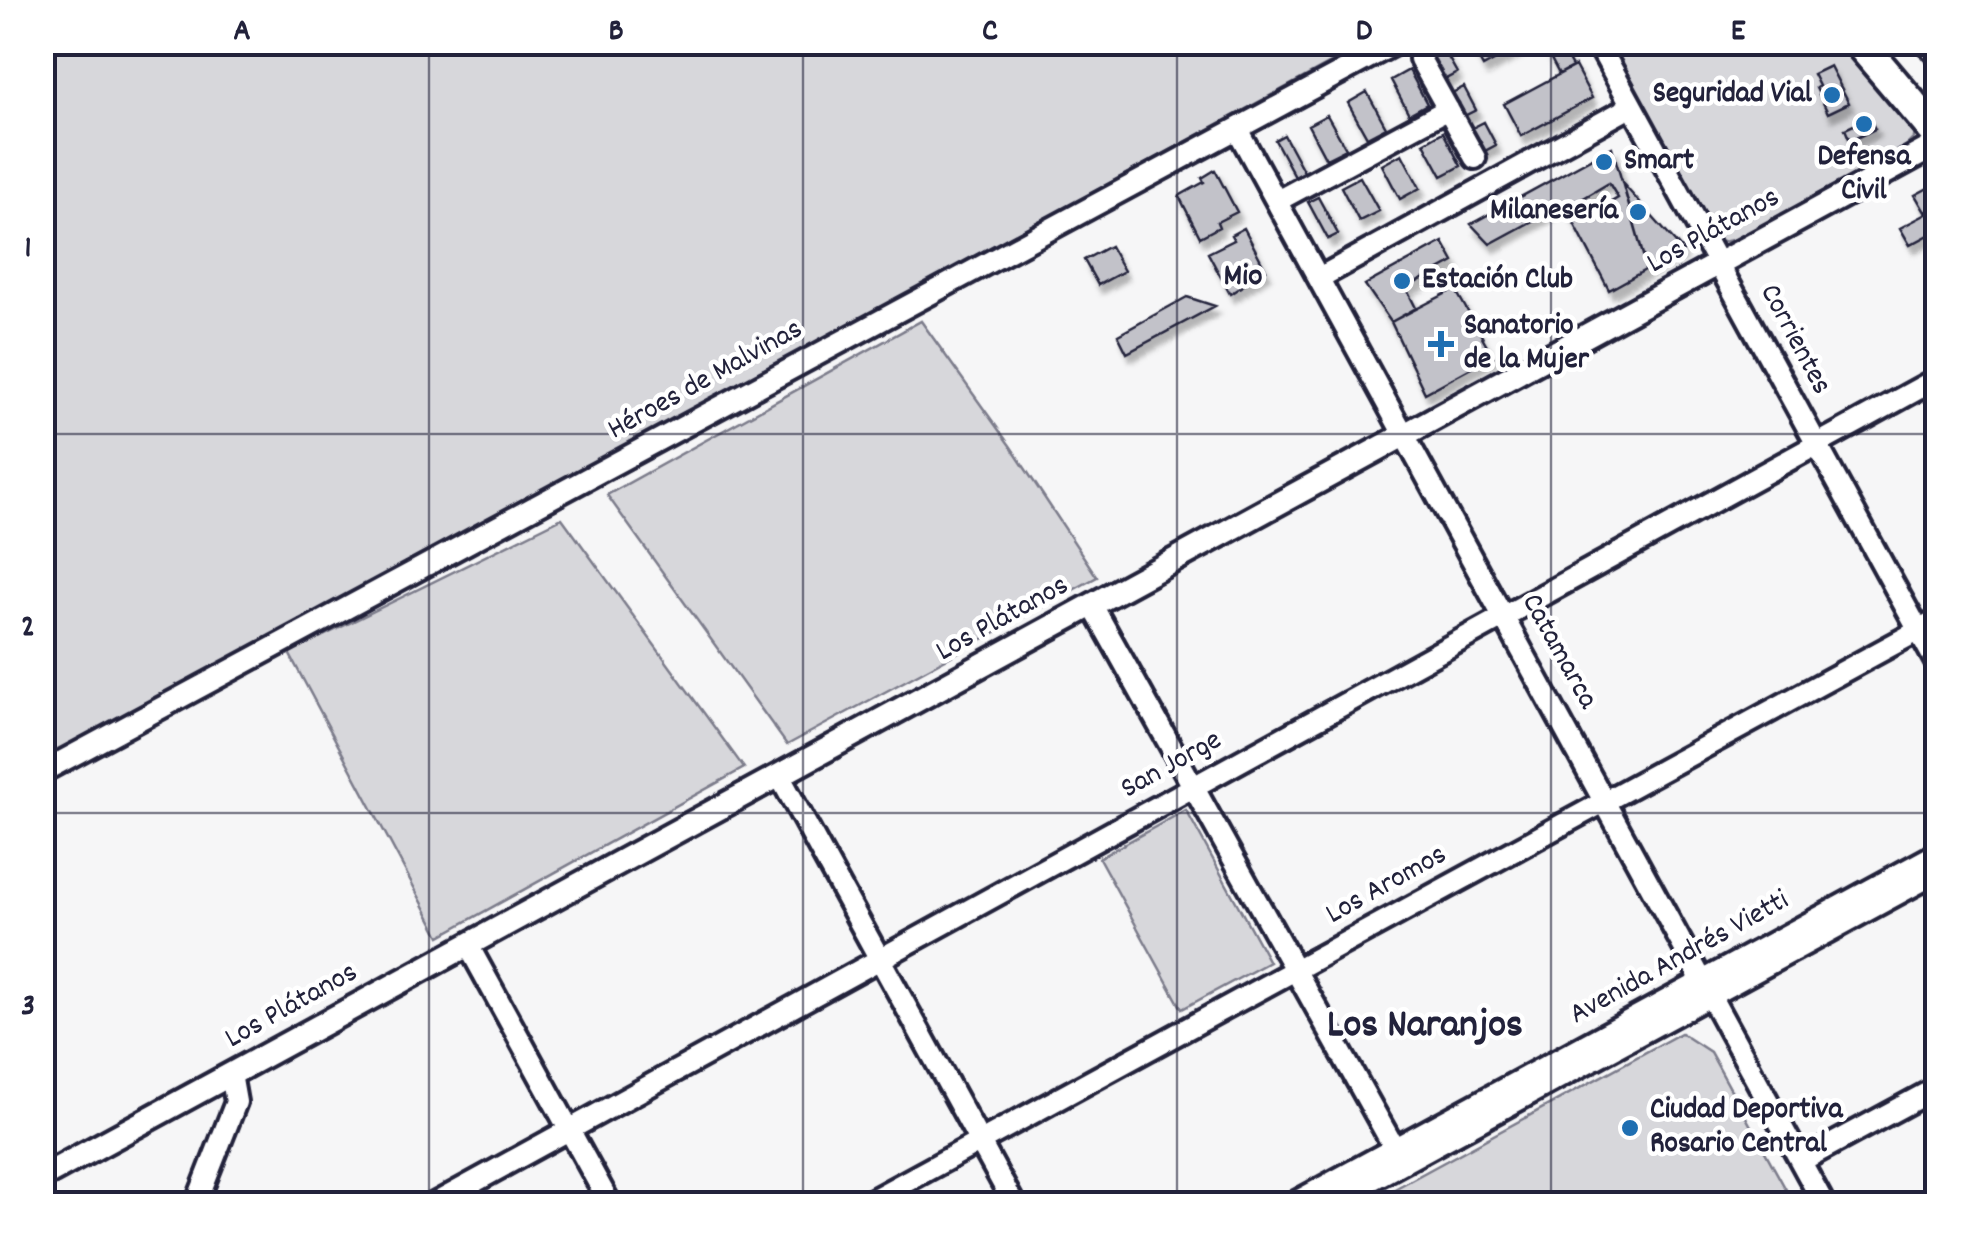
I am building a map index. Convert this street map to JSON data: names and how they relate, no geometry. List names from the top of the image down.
{
  "streets": {
    "street": [
      "Los Plátanos",
      "Corrientes",
      "Héroes de Malvinas",
      "Catamarca",
      "San Jorge",
      "Los Aromos",
      "Avenida Andrés Vietti"
    ]
  },
  "crossings": [
    ["Los Plátanos", "Corrientes"],
    ["Los Plátanos", "Catamarca"],
    ["Corrientes", "San Jorge"],
    ["Corrientes", "Los Aromos"],
    ["Héroes de Malvinas", "Catamarca"],
    ["Catamarca", "San Jorge"],
    ["Catamarca", "Los Aromos"],
    ["Catamarca", "Avenida Andrés Vietti"]
  ],
  "districts": ["Mio", "Los Naranjos"],
  "places": {
    "other": [
      "Seguridad Vial",
      "Defensa Civil",
      "Smart",
      "Milanesería",
      "Estación Club",
      "Ciudad Deportiva Rosario Central"
    ],
    "health": ["Sanatorio de la Mujer"]
  },
  "grid": {
    "columns": [
      "A",
      "B",
      "C",
      "D",
      "E"
    ],
    "rows": ["1", "2", "3"]
  }
}
